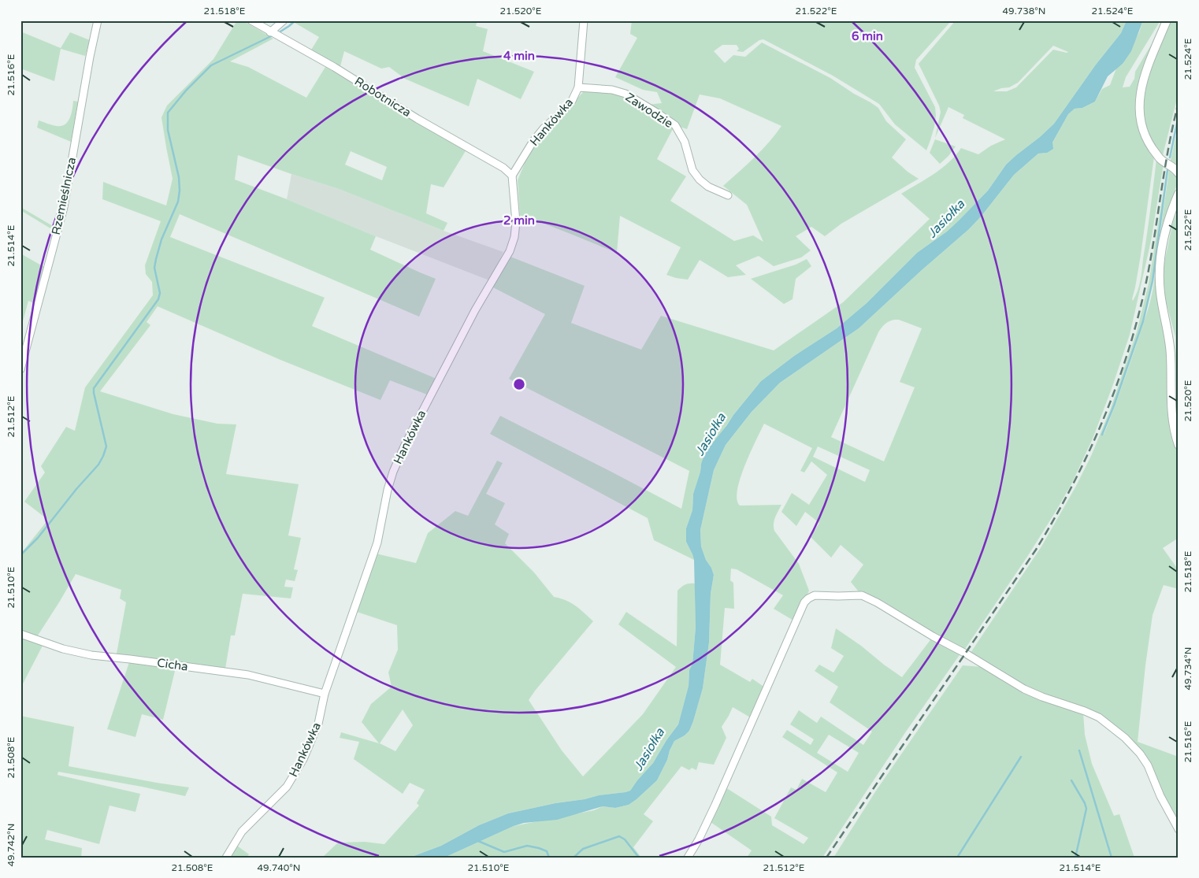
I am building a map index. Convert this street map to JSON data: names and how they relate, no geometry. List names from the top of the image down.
{
  "streets": {
    "street": [
      "Robotnicza",
      "Zawodzie",
      "Hankówka",
      "Rzemieślnicza",
      "Cicha"
    ]
  },
  "crossings": [
    ["Robotnicza", "Hankówka"],
    ["Zawodzie", "Hankówka"],
    ["Hankówka", "Cicha"]
  ],
  "water": ["Jasiołka"],
  "coordinates": [
    "21.518°E",
    "21.520°E",
    "21.522°E",
    "49.738°N",
    "21.524°E",
    "21.516°E",
    "21.514°E",
    "21.512°E",
    "21.510°E",
    "49.734°N",
    "21.508°E",
    "49.742°N",
    "49.740°N"
  ],
  "rings": ["6 min", "4 min", "2 min"]
}
